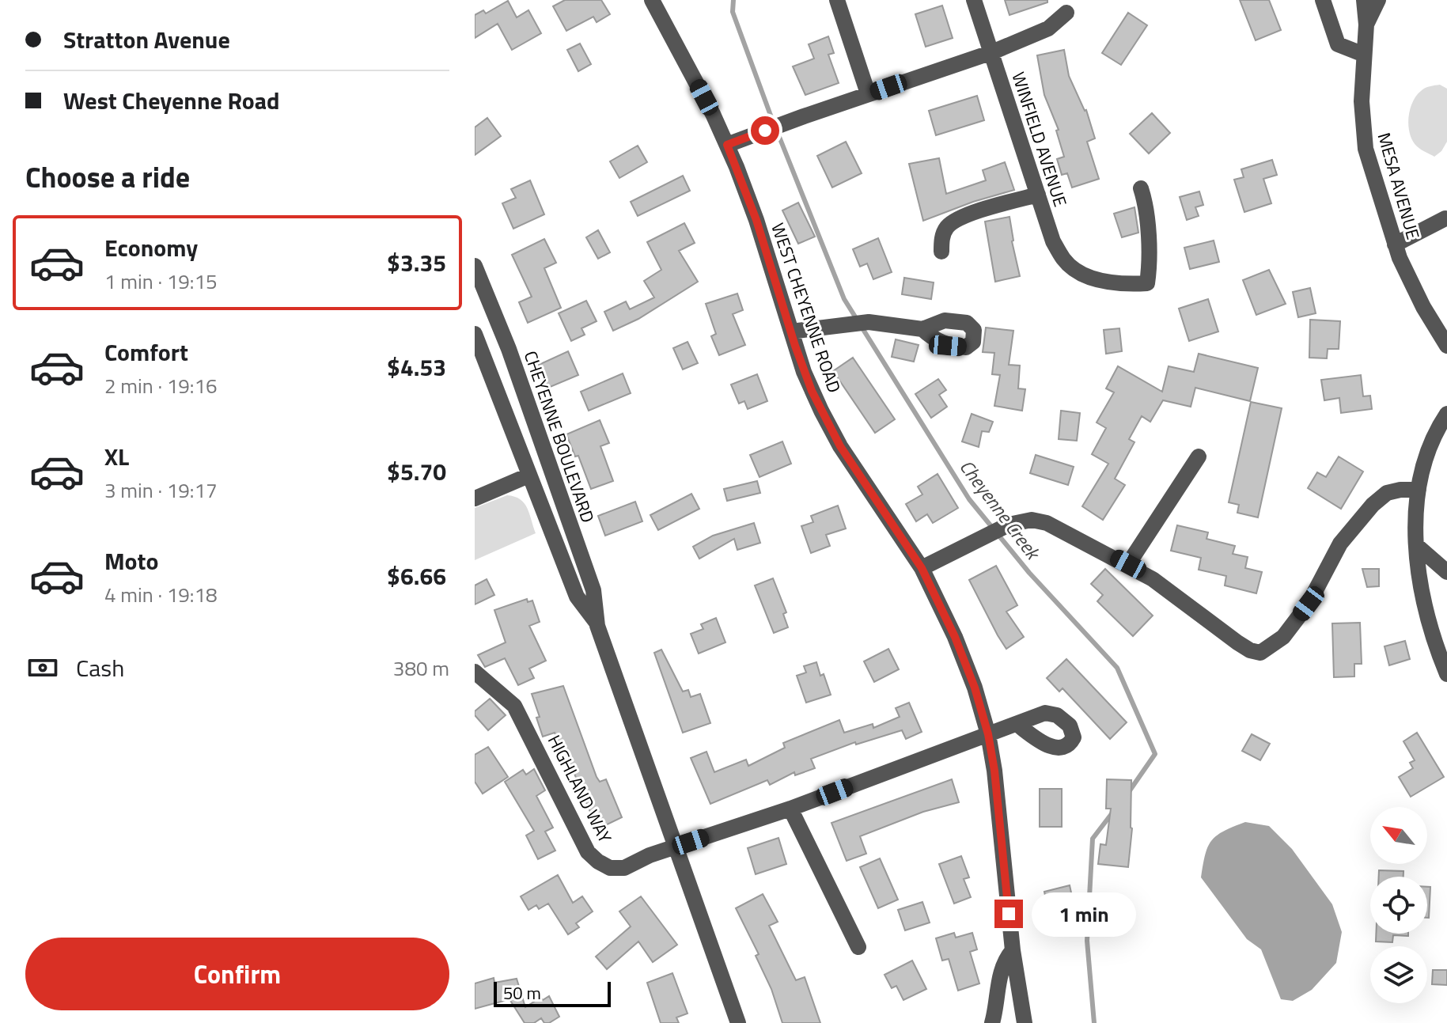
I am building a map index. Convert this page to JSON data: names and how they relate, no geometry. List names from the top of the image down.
{
  "streets": {
    "street": [
      "WINFIELD AVENUE",
      "MESA AVENUE",
      "WEST CHEYENNE ROAD",
      "CHEYENNE BOULEVARD",
      "HIGHLAND WAY"
    ]
  },
  "crossings": [
    ["WEST CHEYENNE ROAD", "HIGHLAND WAY"],
    ["CHEYENNE BOULEVARD", "HIGHLAND WAY"]
  ],
  "water": ["Cheyenne Creek"],
  "scale_bar": "50 m",
  "north": "top left",
  "page": {
    "banner": ["Stratton Avenue", "West Cheyenne Road"],
    "heading": "Choose a ride",
    "list": [
      {
        "name": "Economy",
        "note": "1 min · 19:15",
        "value": "$3.35"
      },
      {
        "name": "Comfort",
        "note": "2 min · 19:16",
        "value": "$4.53"
      },
      {
        "name": "XL",
        "note": "3 min · 19:17",
        "value": "$5.70"
      },
      {
        "name": "Moto",
        "note": "4 min · 19:18",
        "value": "$6.66"
      }
    ],
    "pay": ["Cash", "380 m"],
    "bubble": "1 min",
    "buttons": "Confirm",
    "scale": "50 m"
  }
}
